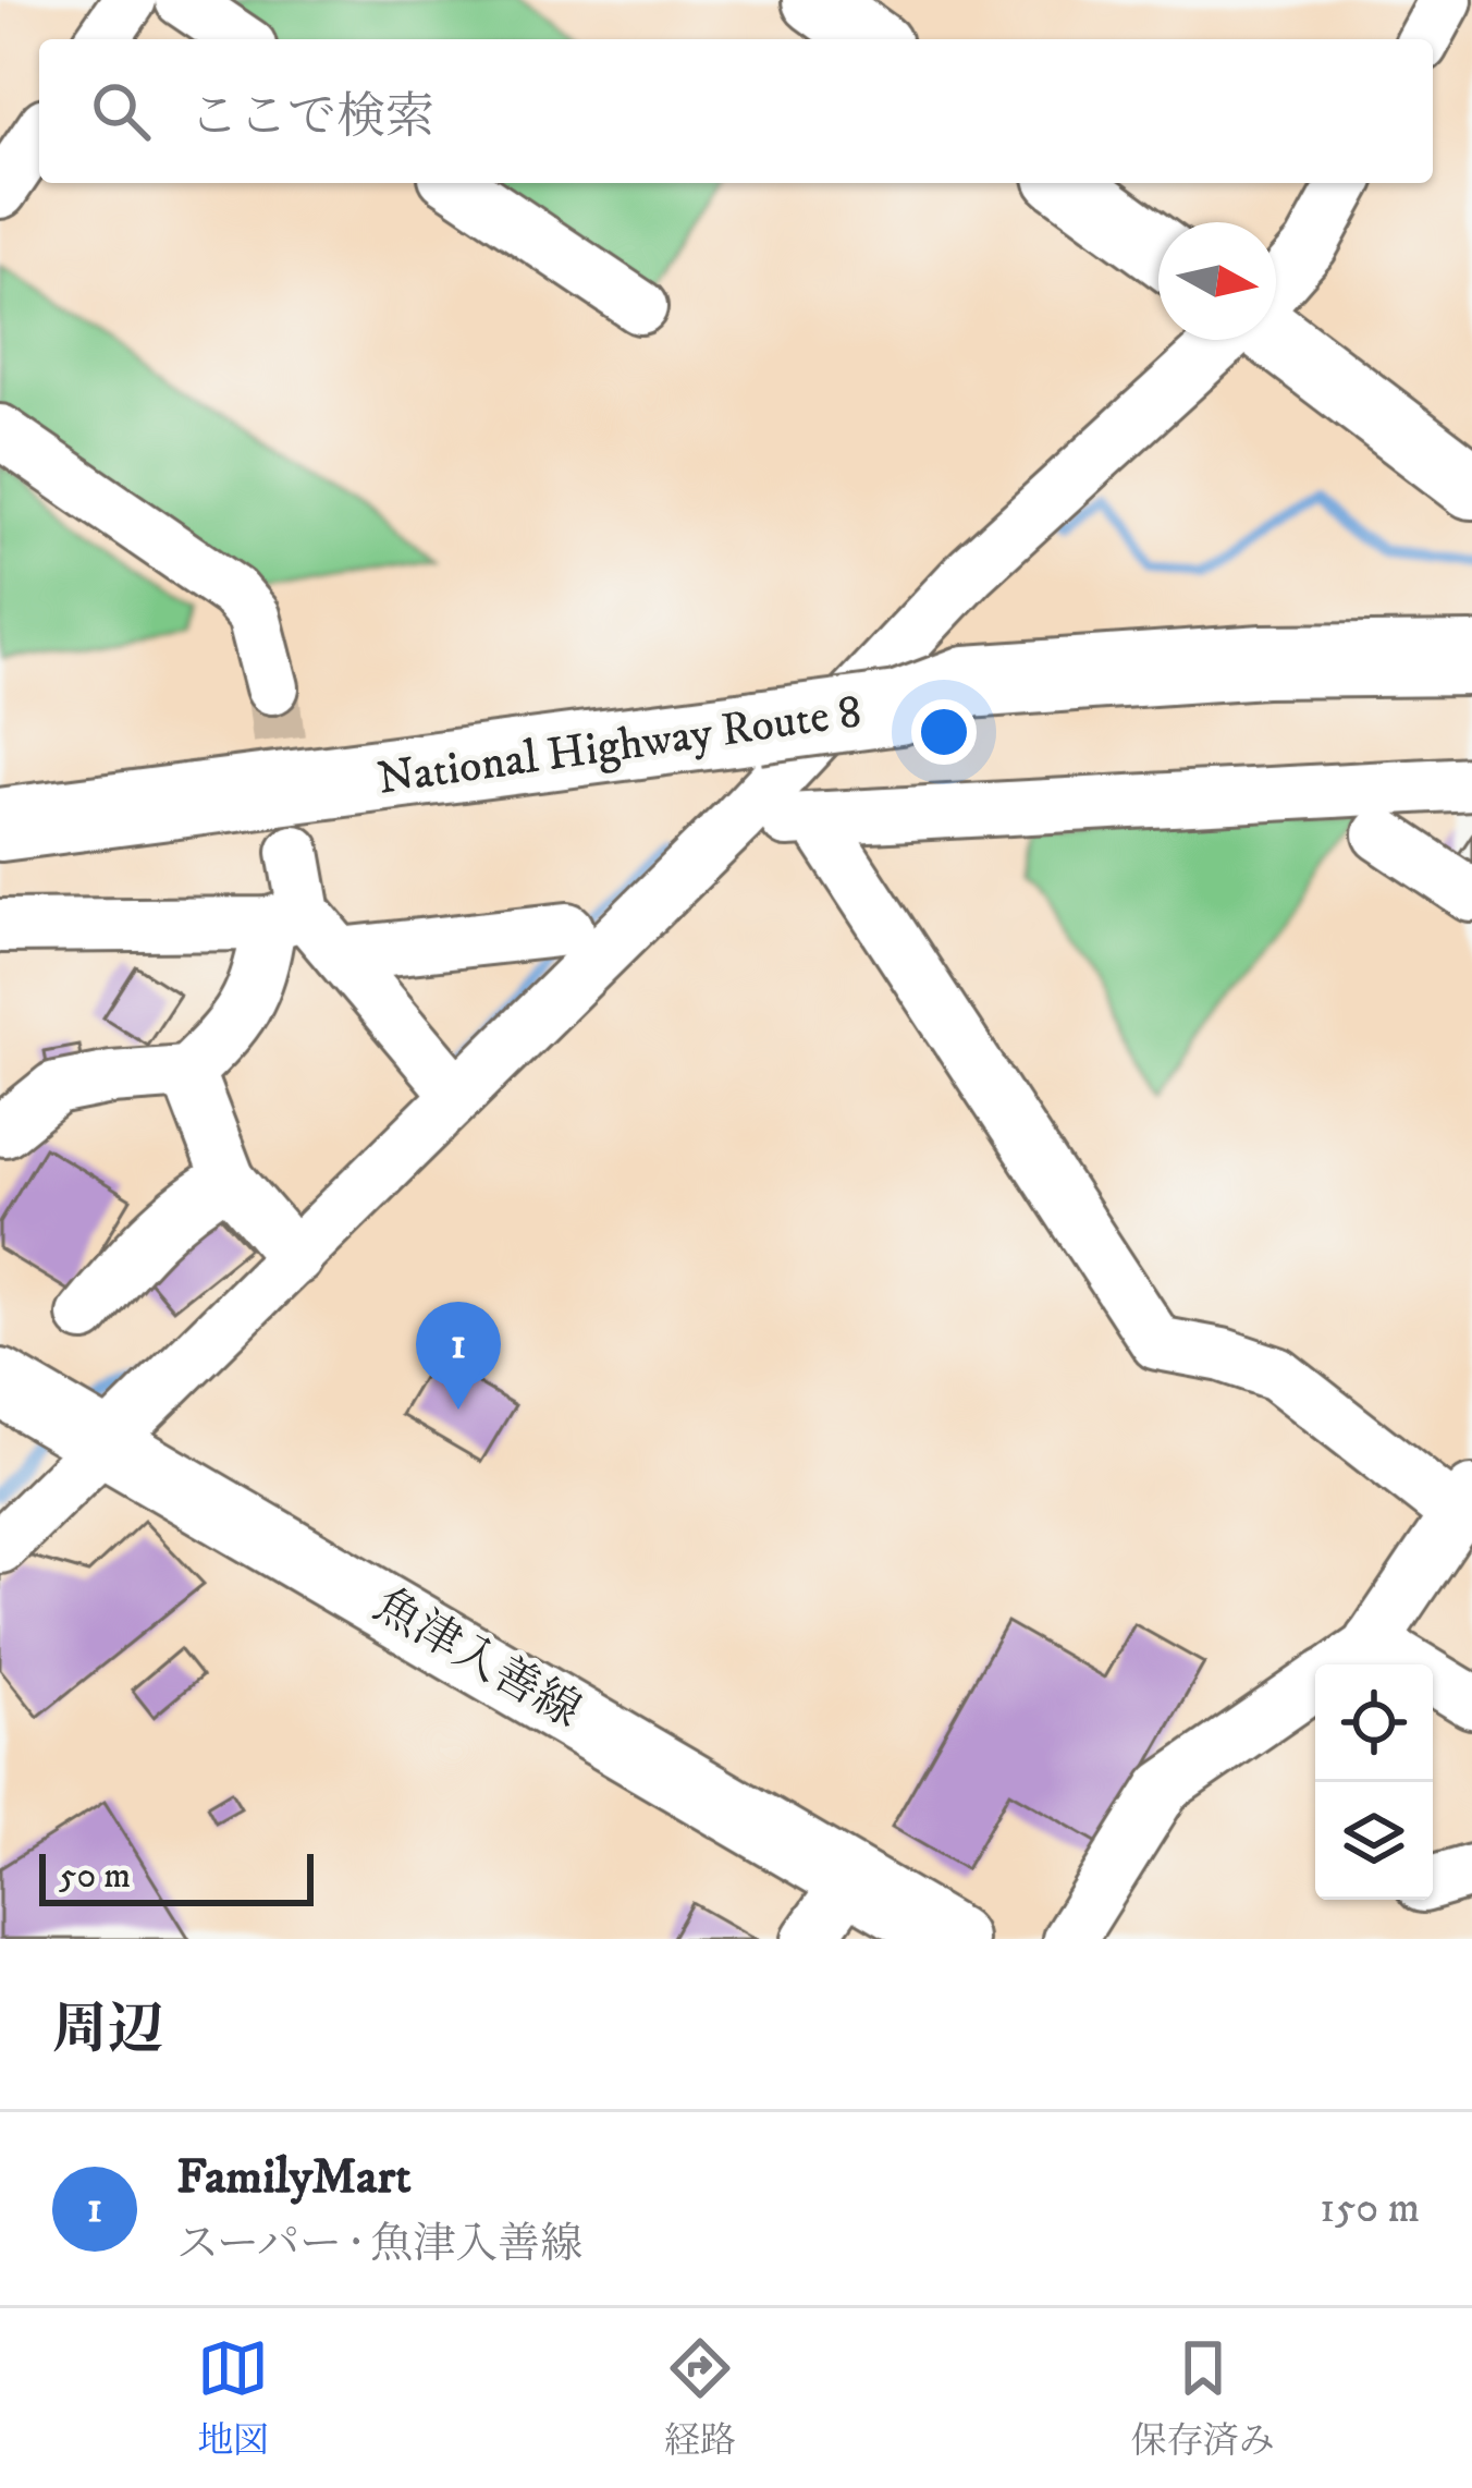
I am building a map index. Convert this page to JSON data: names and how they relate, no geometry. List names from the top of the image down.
{
  "streets": {
    "highway": ["National Highway Route 8"],
    "main road": ["魚津入善線"]
  },
  "scale_bar": "50 m",
  "north": "right",
  "page": {
    "search": "ここで検索",
    "pins": "1",
    "scale": "50 m",
    "heading": "周辺",
    "list": [
      {
        "mark": "1",
        "name": "FamilyMart",
        "note": "スーパー · 魚津入善線",
        "value": "150 m"
      }
    ],
    "nav": ["地図", "経路", "保存済み"]
  }
}
